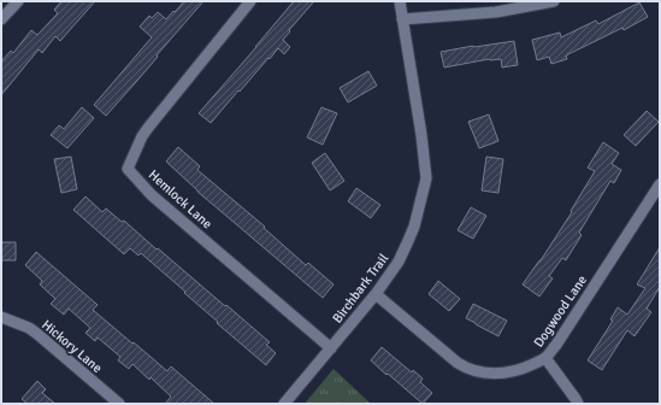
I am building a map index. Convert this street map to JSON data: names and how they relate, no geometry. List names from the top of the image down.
{
  "streets": {
    "street": [
      "Hemlock Lane",
      "Birchbark Trail",
      "Dogwood Lane",
      "Hickory Lane"
    ]
  },
  "crossings": [
    ["Hemlock Lane", "Birchbark Trail"],
    ["Birchbark Trail", "Dogwood Lane"]
  ]
}
